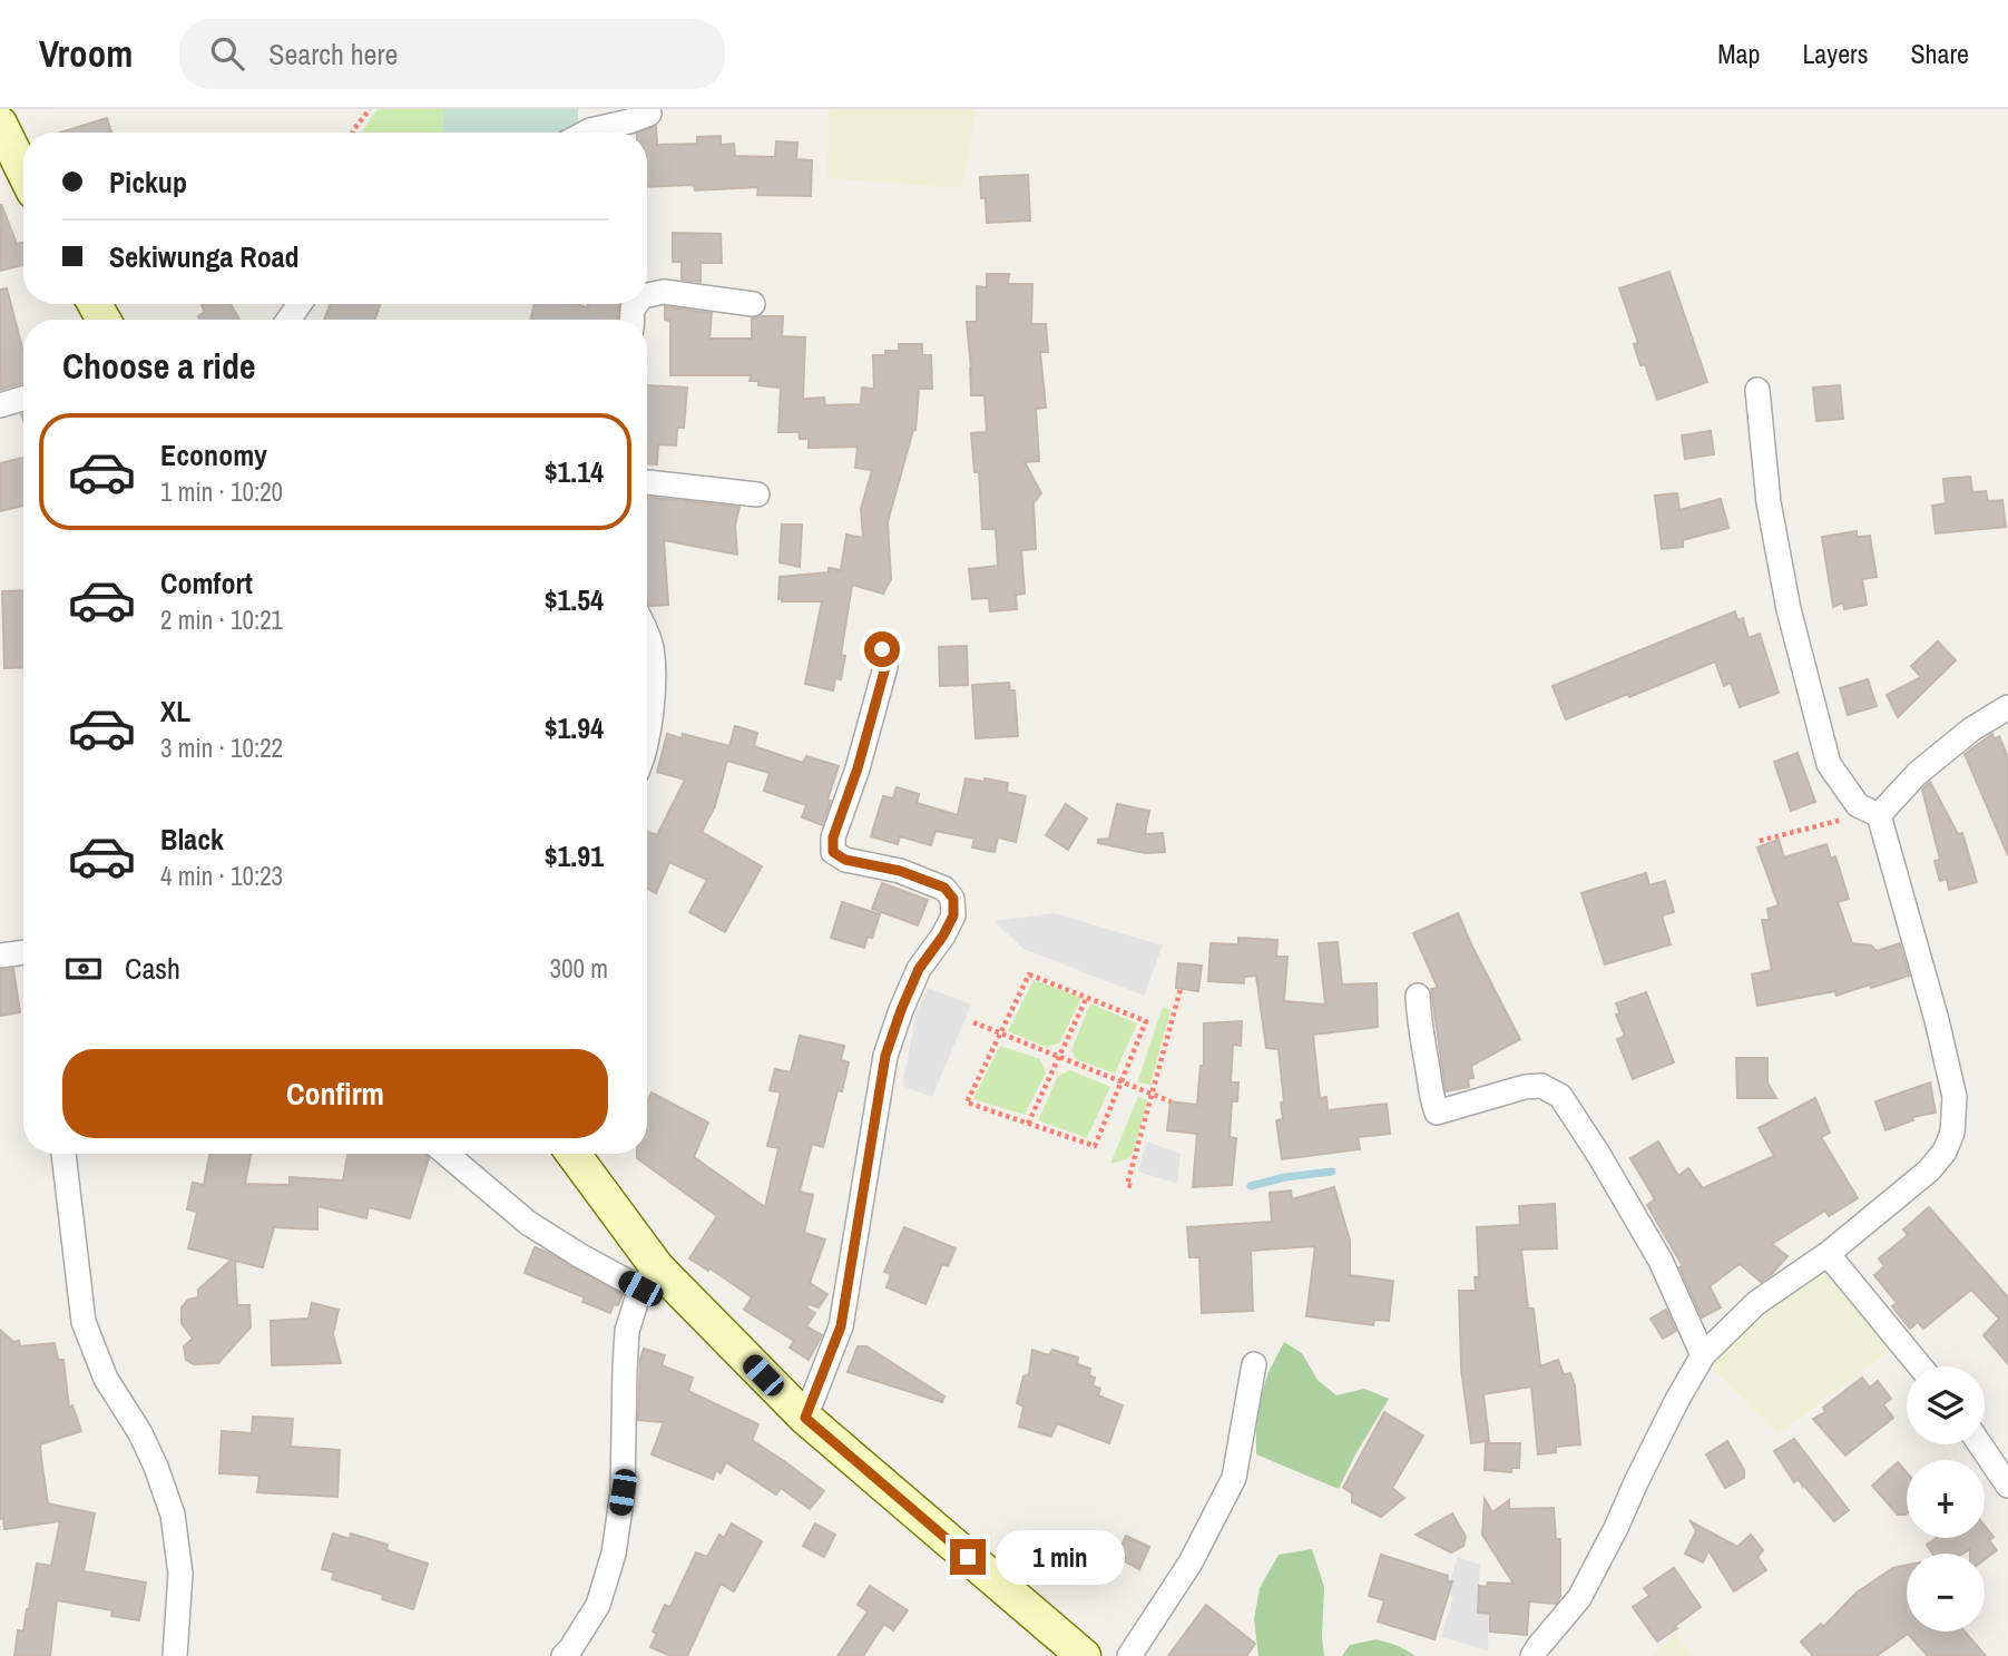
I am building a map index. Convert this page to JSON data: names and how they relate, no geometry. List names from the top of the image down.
{
  "page": {
    "header": "Vroom",
    "search": "Search here",
    "nav": ["Map", "Layers", "Share"],
    "banner": ["Pickup", "Sekiwunga Road"],
    "heading": "Choose a ride",
    "list": [
      {
        "name": "Economy",
        "note": "1 min · 10:20",
        "value": "$1.14"
      },
      {
        "name": "Comfort",
        "note": "2 min · 10:21",
        "value": "$1.54"
      },
      {
        "name": "XL",
        "note": "3 min · 10:22",
        "value": "$1.94"
      },
      {
        "name": "Black",
        "note": "4 min · 10:23",
        "value": "$1.91"
      }
    ],
    "pay": ["Cash", "300 m"],
    "buttons": "Confirm",
    "map_buttons": ["+", "−"],
    "bubble": "1 min"
  }
}
